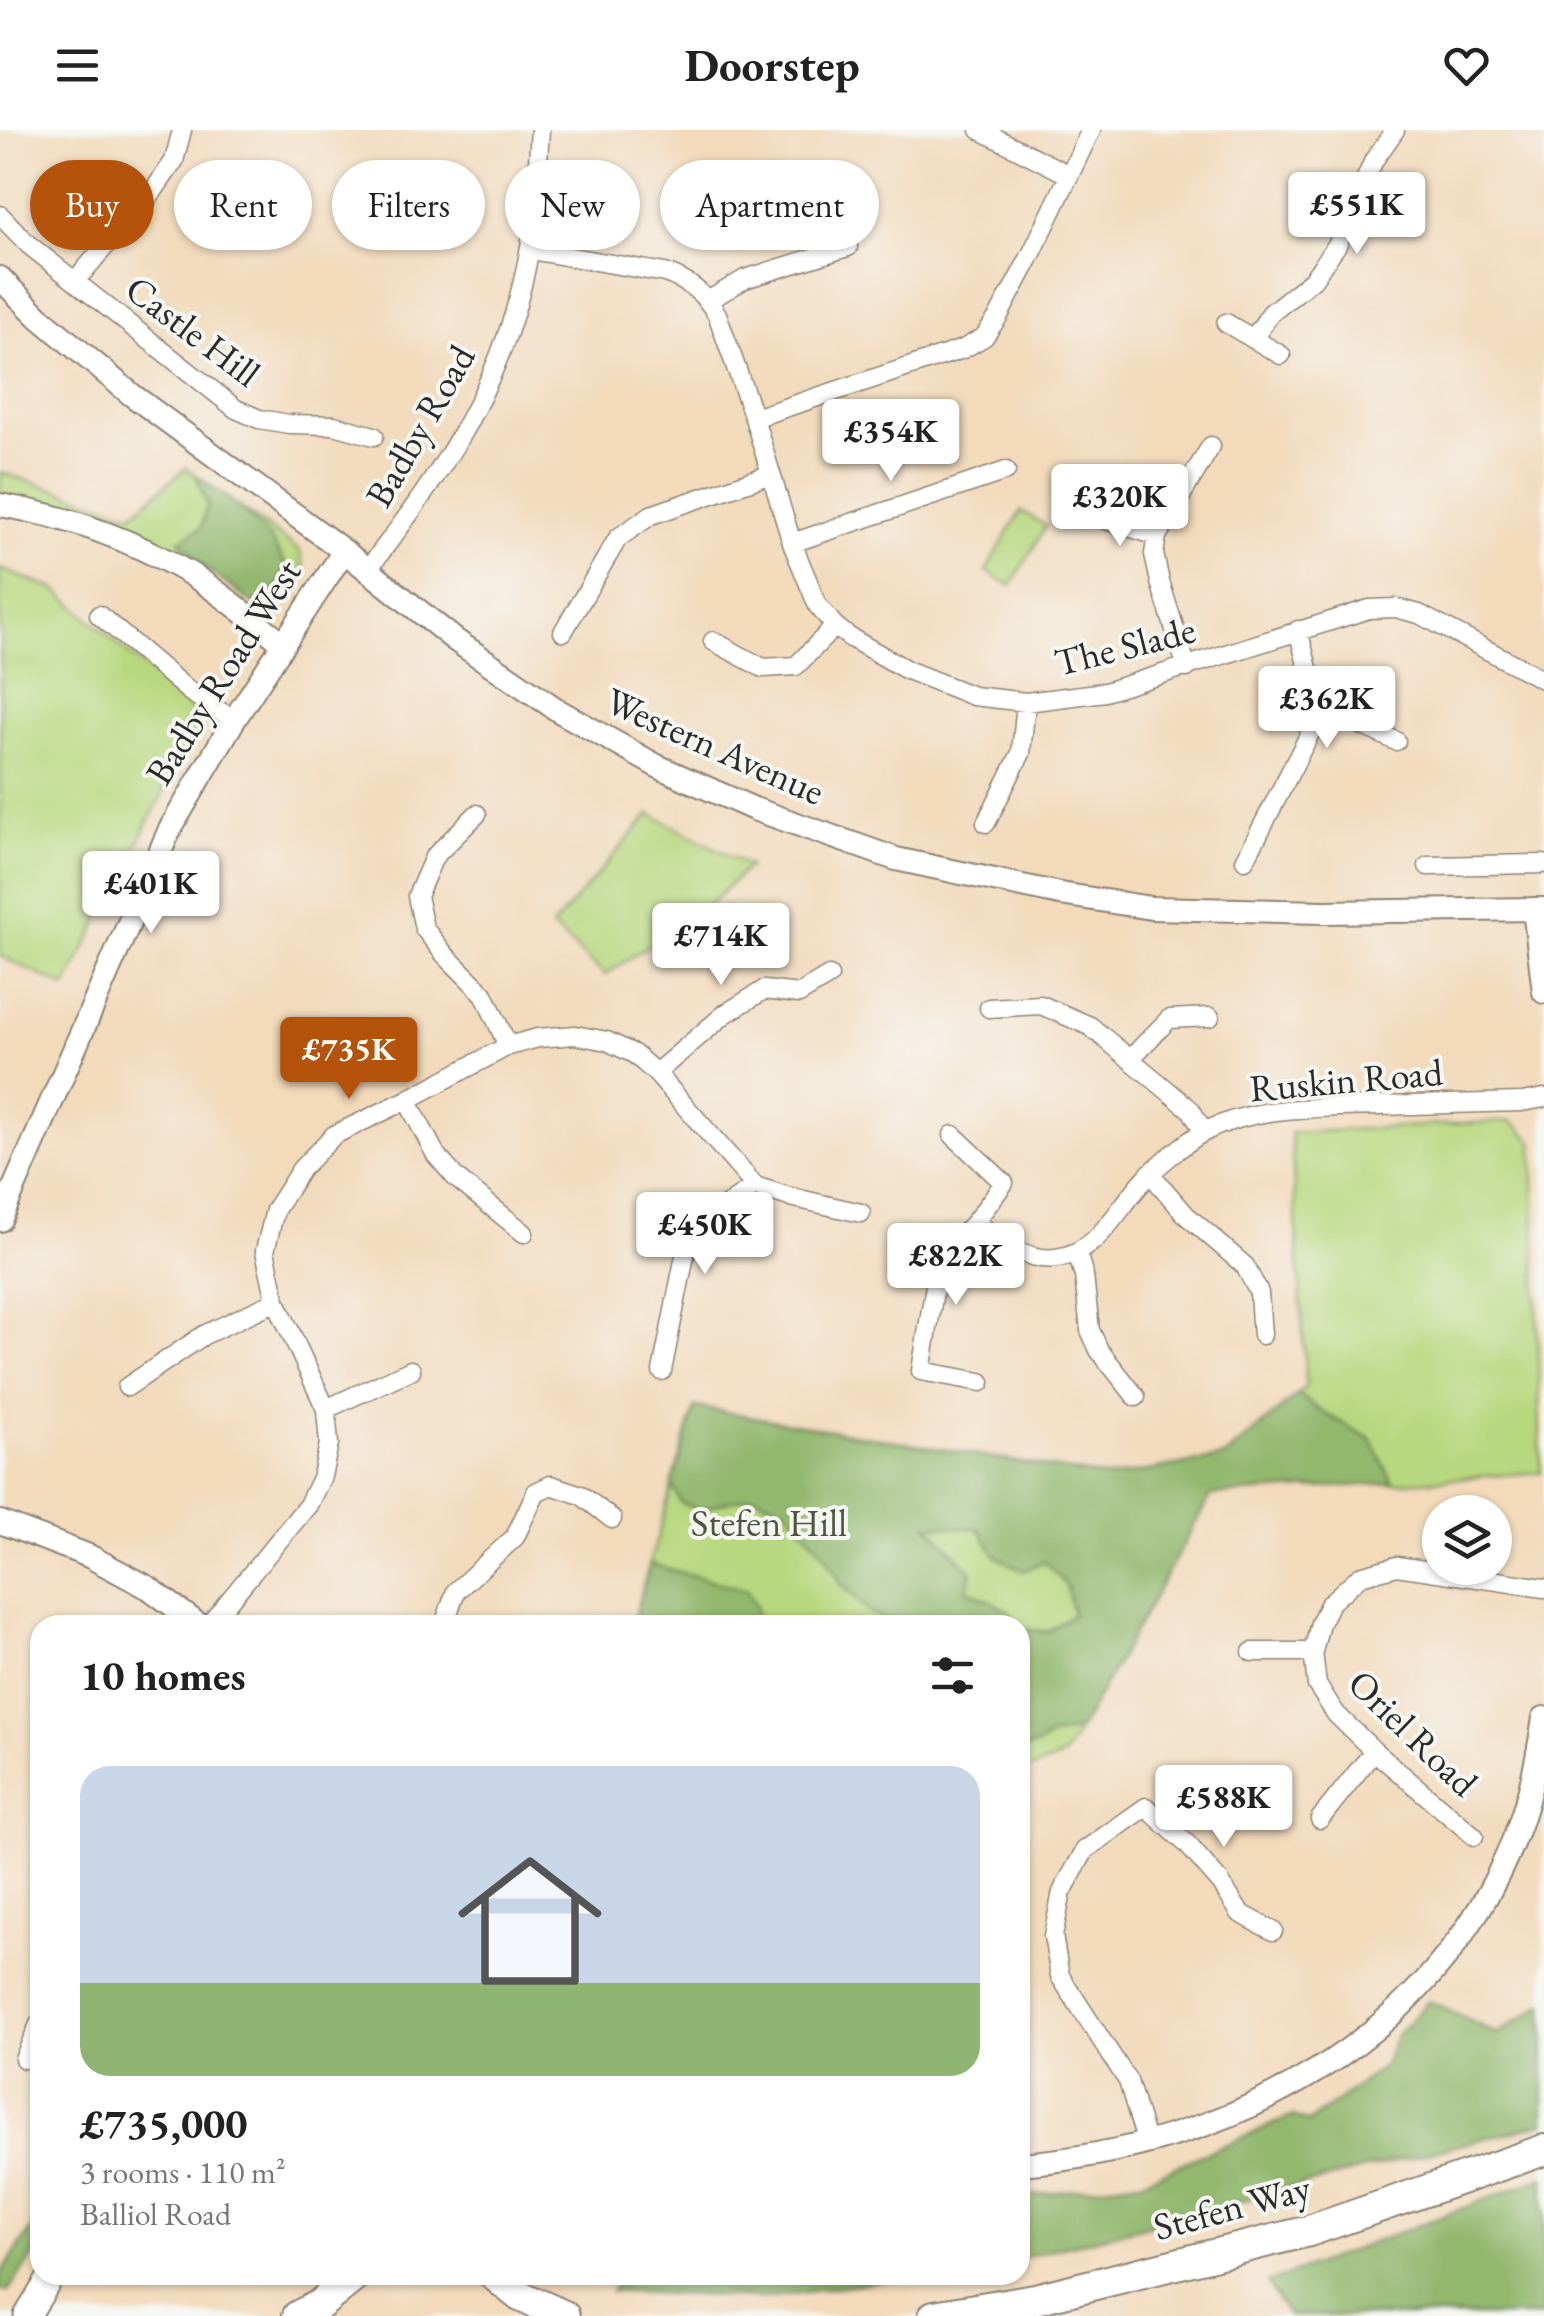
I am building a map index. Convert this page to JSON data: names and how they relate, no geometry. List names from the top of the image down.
{
  "streets": {
    "highway": ["Stefen Way"],
    "street": [
      "Castle Hill",
      "Badby Road",
      "The Slade",
      "Badby Road West",
      "Western Avenue",
      "Ruskin Road",
      "Oriel Road"
    ]
  },
  "crossings": [
    ["Badby Road", "Western Avenue"],
    ["Badby Road West", "Western Avenue"]
  ],
  "parks": ["Stefen Hill"],
  "page": {
    "header": "Doorstep",
    "chip": [
      "Buy",
      "Rent",
      "Filters",
      "New",
      "Apartment"
    ],
    "price": [
      "£551K",
      "£354K",
      "£320K",
      "£362K",
      "£401K",
      "£714K",
      "£735K",
      "£450K",
      "£822K",
      "£588K"
    ],
    "heading": "10 homes",
    "list": [
      {
        "name": "£735,000",
        "note": "3 rooms · 110 m² · Balliol Road"
      }
    ]
  }
}
